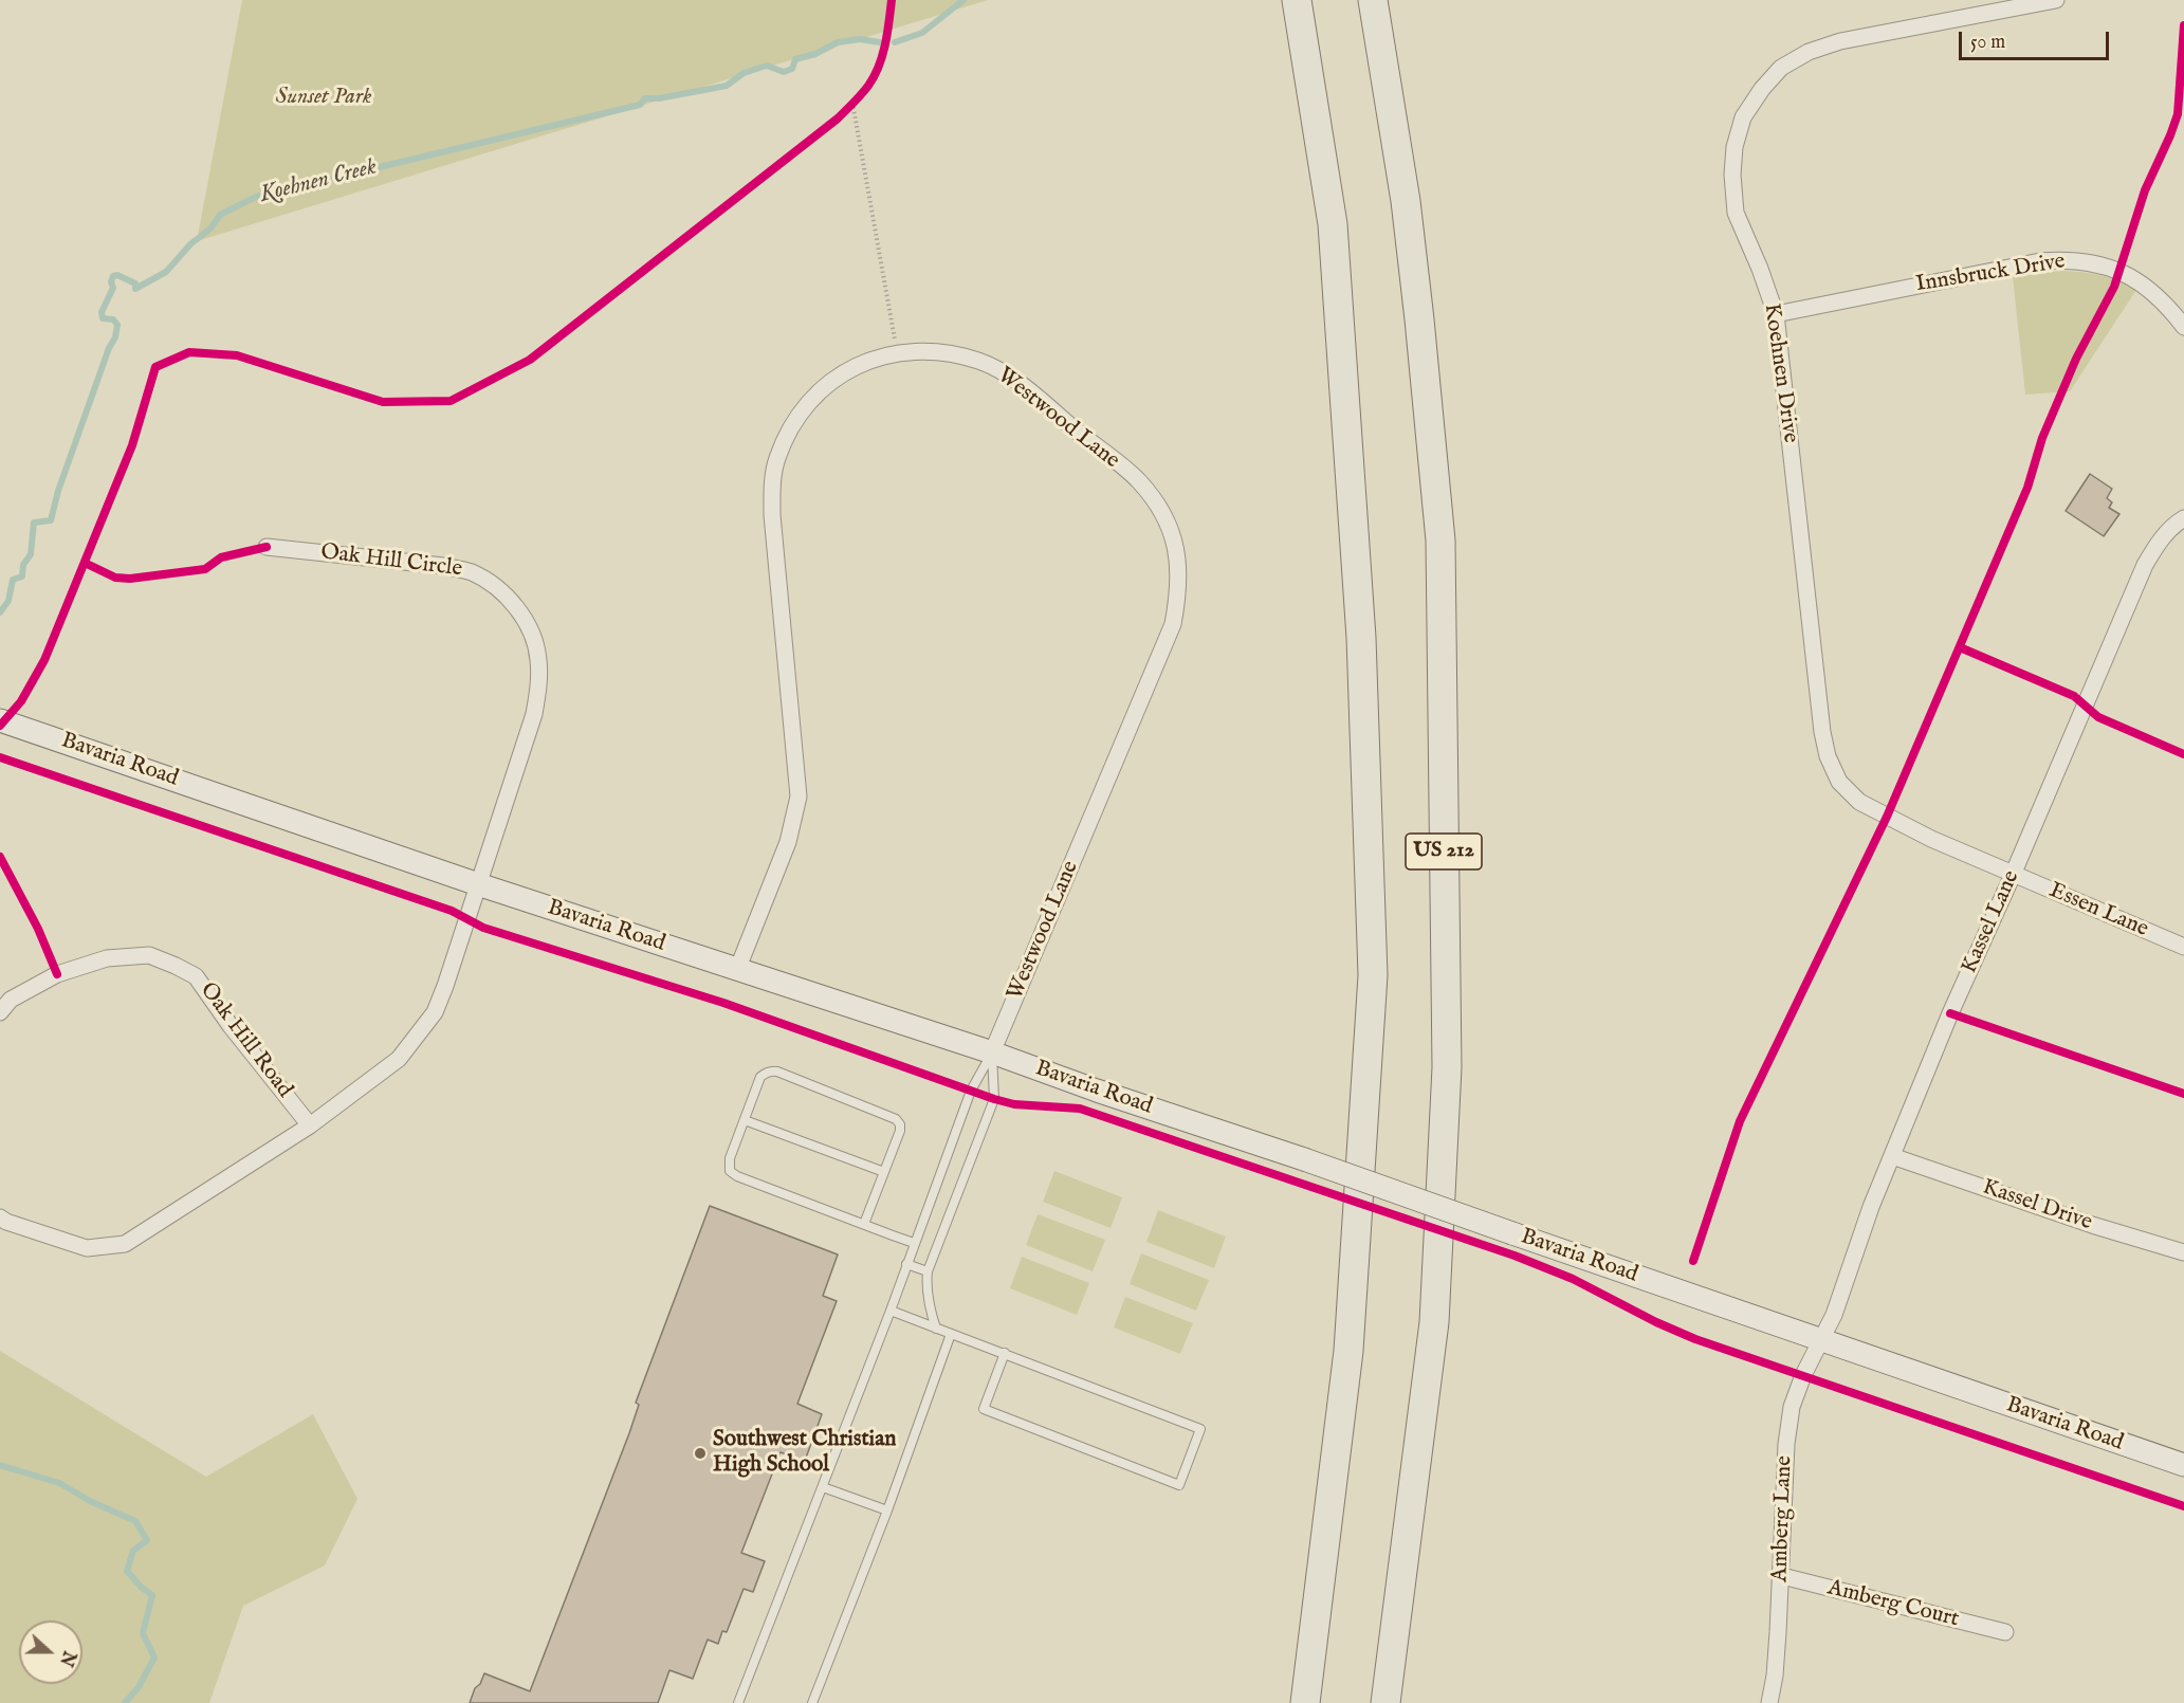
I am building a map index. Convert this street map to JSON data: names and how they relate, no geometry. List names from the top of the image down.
{
  "streets": {
    "highway": ["US 212"],
    "street": [
      "Innsbruck Drive",
      "Koehnen Drive",
      "Westwood Lane",
      "Oak Hill Circle",
      "Bavaria Road",
      "Essen Lane",
      "Kassel Lane",
      "Oak Hill Road",
      "Kassel Drive",
      "Amberg Lane",
      "Amberg Court"
    ]
  },
  "crossings": [
    ["Innsbruck Drive", "Koehnen Drive"],
    ["Koehnen Drive", "Essen Lane"],
    ["Koehnen Drive", "Kassel Lane"],
    ["Westwood Lane", "Bavaria Road"],
    ["Oak Hill Circle", "Bavaria Road"],
    ["Bavaria Road", "Kassel Lane"],
    ["Bavaria Road", "Amberg Lane"],
    ["Essen Lane", "Kassel Lane"],
    ["Kassel Lane", "Kassel Drive"],
    ["Kassel Lane", "Amberg Lane"],
    ["Amberg Lane", "Amberg Court"]
  ],
  "water": ["Koehnen Creek"],
  "parks": ["Sunset Park"],
  "places": ["Southwest Christian High School"],
  "scale_bar": "50 m",
  "north": "right"
}
